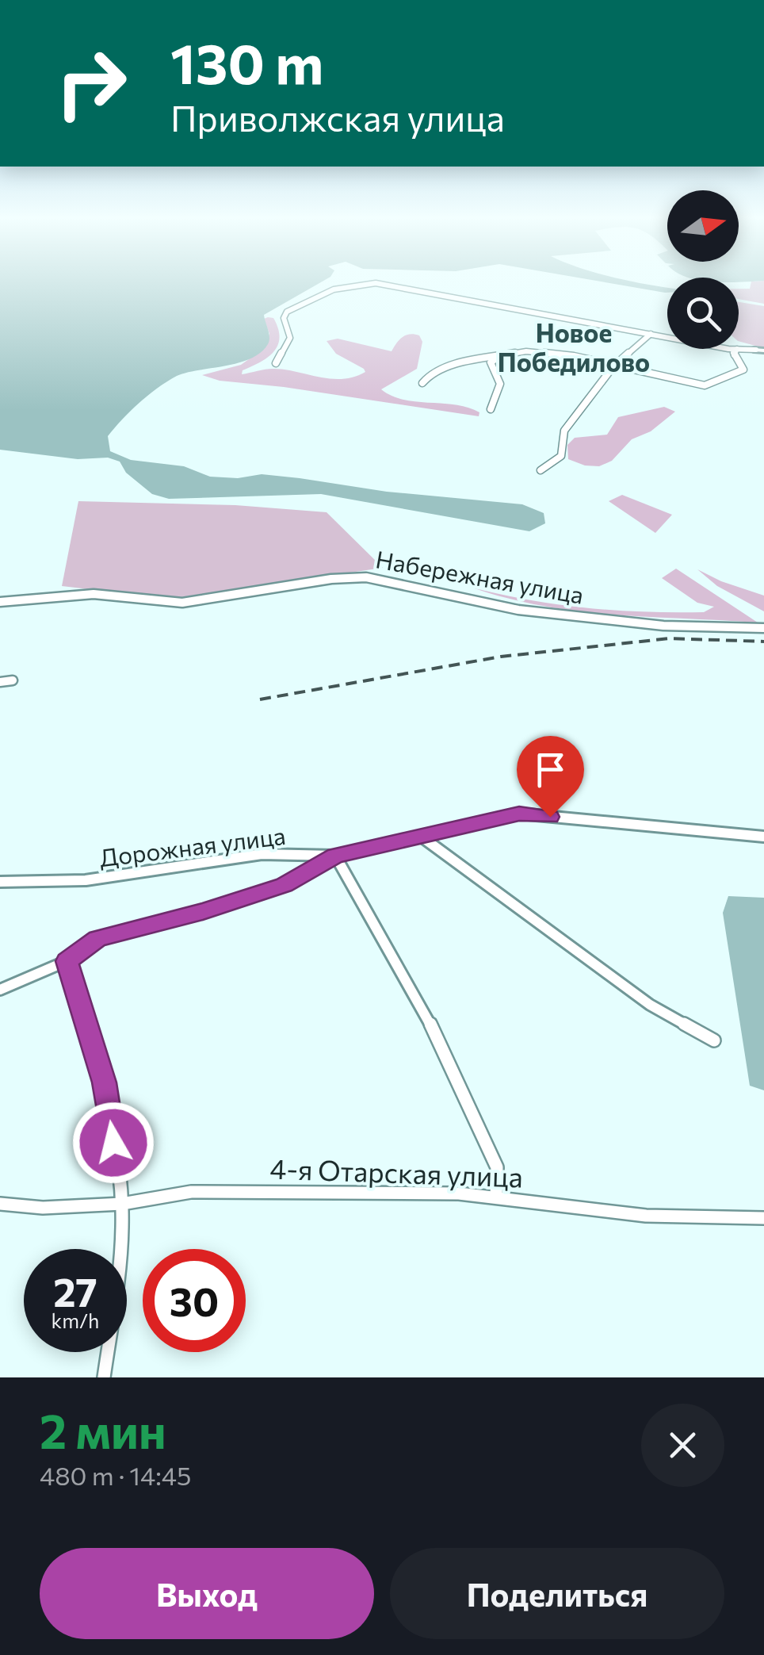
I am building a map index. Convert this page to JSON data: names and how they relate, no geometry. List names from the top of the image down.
{
  "streets": {
    "street": ["Набережная улица", "Дорожная улица", "4-я Отарская улица"]
  },
  "districts": ["Новое Победилово"],
  "north": "right",
  "page": {
    "turn": ["130 m", "Приволжская улица"],
    "speed": "27 km/h",
    "limit": "30",
    "heading": ["2 мин", "480 m · 14:45"],
    "buttons": ["Выход", "Поделиться"]
  }
}
